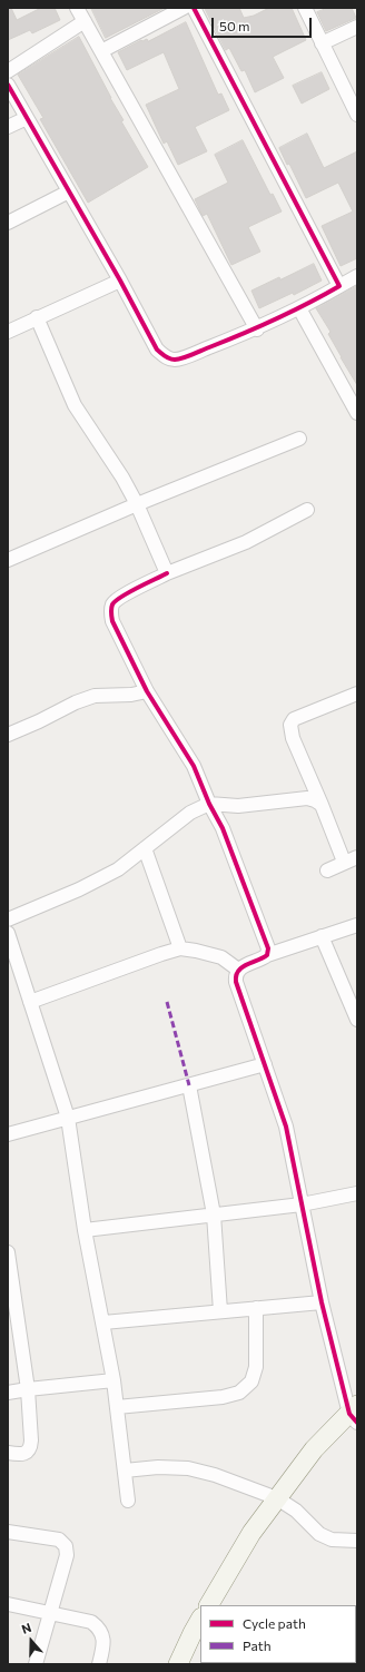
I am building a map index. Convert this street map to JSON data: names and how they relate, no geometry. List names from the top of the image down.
{
  "legend": ["Cycle path", "Path"],
  "scale_bar": "50 m",
  "north": "top"
}
